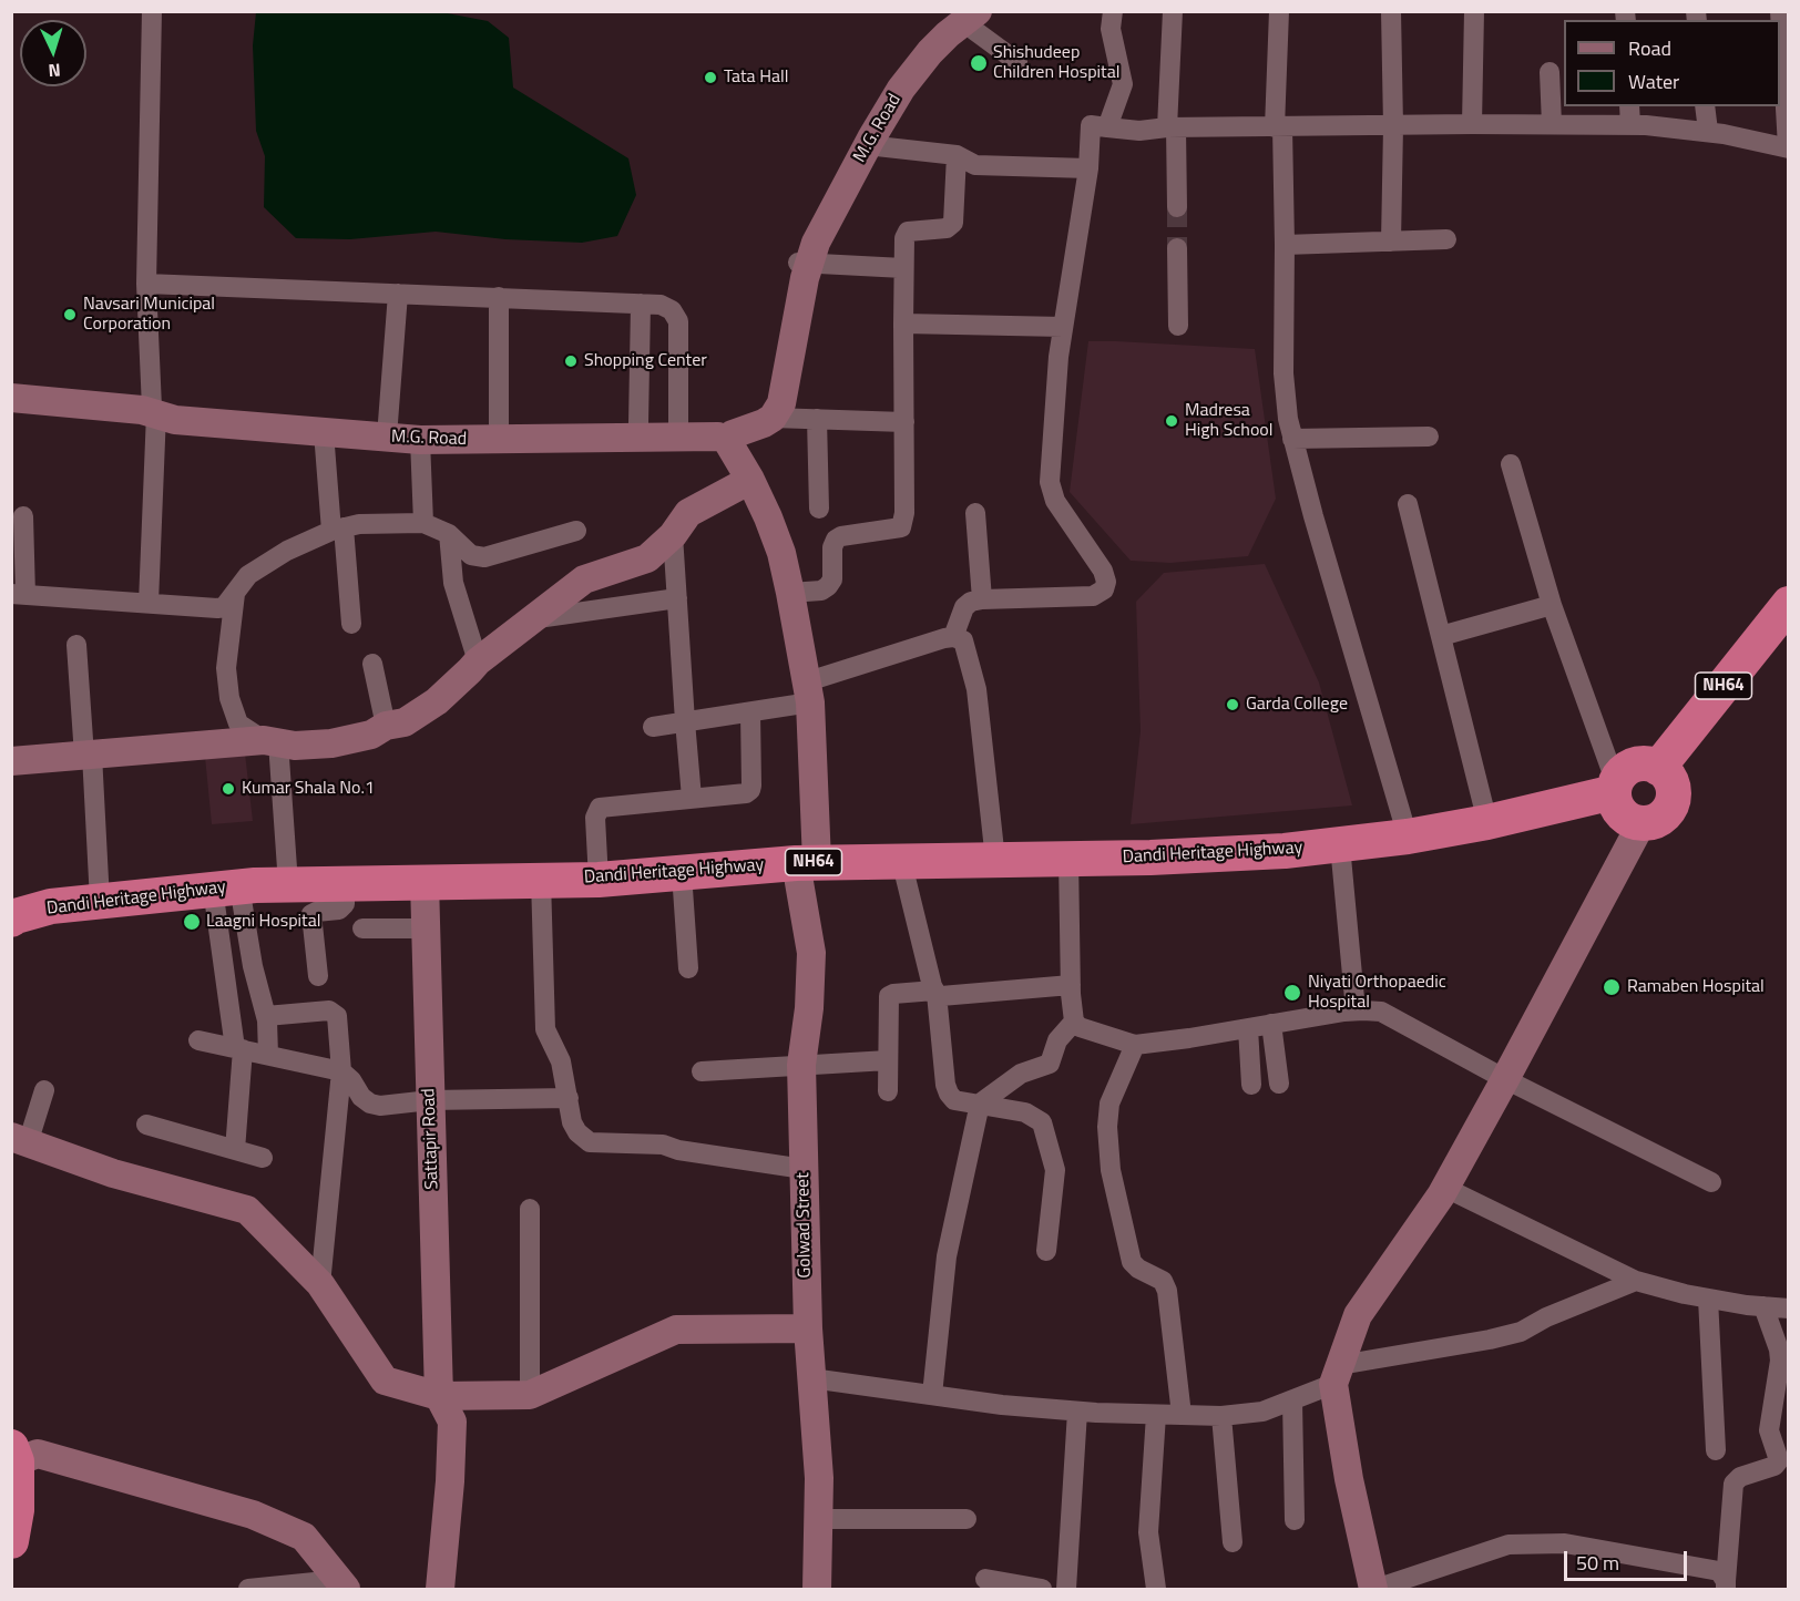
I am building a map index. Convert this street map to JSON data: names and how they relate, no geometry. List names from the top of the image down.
{
  "streets": {
    "highway": ["NH64", "Dandi Heritage Highway"],
    "street": ["M.G. Road", "Sattapir Road", "Golwad Street"]
  },
  "crossings": [
    ["M.G. Road", "Golwad Street"],
    ["NH64", "Dandi Heritage Highway"],
    ["Dandi Heritage Highway", "Sattapir Road"],
    ["Dandi Heritage Highway", "Golwad Street"]
  ],
  "places": [
    "Shishudeep Children Hospital",
    "Tata Hall",
    "Navsari Municipal Corporation",
    "Shopping Center",
    "Madresa High School",
    "Garda College",
    "Kumar Shala No.1",
    "Laagni Hospital",
    "Ramaben Hospital",
    "Niyati Orthopaedic Hospital"
  ],
  "legend": ["Road", "Water"],
  "scale_bar": "50 m",
  "north": "bottom"
}
